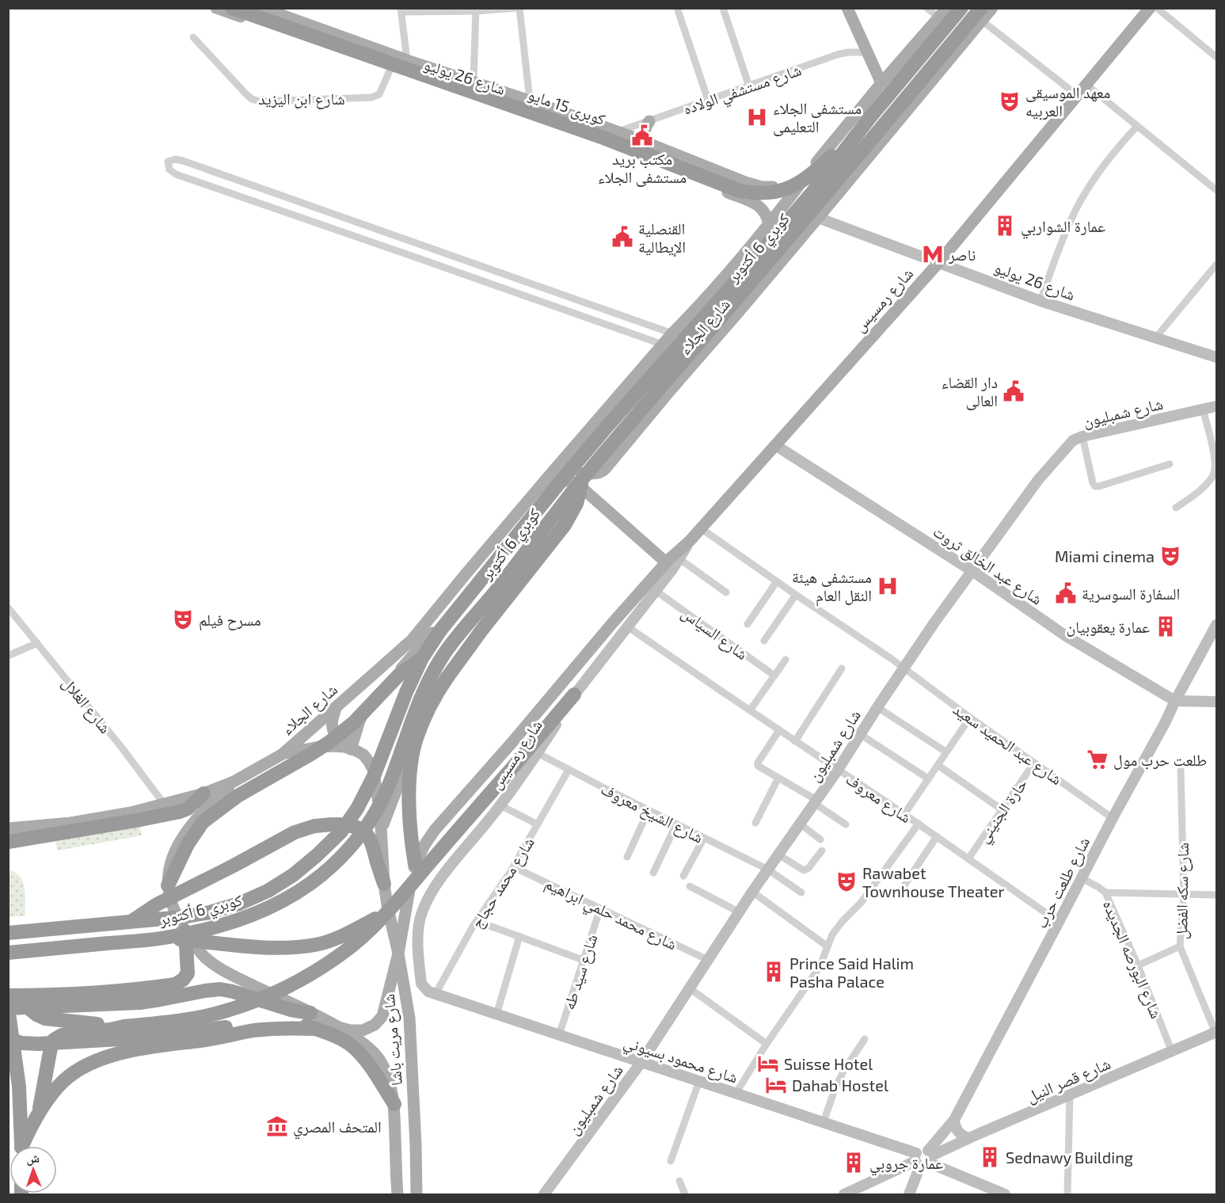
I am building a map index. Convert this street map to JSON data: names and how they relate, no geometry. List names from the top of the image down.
{
  "streets": {
    "highway": ["كوبرى 15 مايو", "كوبري 6 أكتوبر"],
    "main road": [
      "شارع 26 يوليو",
      "شارع رمسيس",
      "شارع الجلاء",
      "شارع مريت باشا"
    ],
    "street": [
      "شارع مستشفي الولاده",
      "شارع ابن اليزيد",
      "شارع شمبليون",
      "شارع عبد الخالق ثروت",
      "شارع السياس",
      "شارع الغلال",
      "شارع عبد الحميد سعيد",
      "شارع معروف",
      "حارة الجنيني",
      "شارع الشيخ معروف",
      "شارع محمد حجاج",
      "شارع طلعت حرب",
      "شارع سكه الفضل",
      "شارع محمد حلمي ابراهيم",
      "شارع البورصه الجديده",
      "شارع سيد طه",
      "شارع محمود بسيوني",
      "شارع قصر النيل"
    ]
  },
  "crossings": [
    ["شارع 26 يوليو", "شارع مستشفي الولاده"],
    ["شارع 26 يوليو", "شارع ابن اليزيد"],
    ["شارع 26 يوليو", "شارع رمسيس"],
    ["شارع 26 يوليو", "شارع الجلاء"],
    ["كوبرى 15 مايو", "كوبري 6 أكتوبر"],
    ["كوبري 6 أكتوبر", "شارع الجلاء"],
    ["شارع رمسيس", "شارع عبد الخالق ثروت"],
    ["شارع رمسيس", "شارع السياس"],
    ["شارع رمسيس", "شارع عبد الحميد سعيد"],
    ["شارع رمسيس", "شارع معروف"],
    ["شارع رمسيس", "شارع الشيخ معروف"],
    ["شارع رمسيس", "شارع محمد حجاج"],
    ["شارع رمسيس", "شارع مريت باشا"],
    ["شارع رمسيس", "شارع محمود بسيوني"],
    ["شارع الجلاء", "شارع الغلال"],
    ["شارع شمبليون", "شارع عبد الخالق ثروت"],
    ["شارع شمبليون", "شارع عبد الحميد سعيد"],
    ["شارع شمبليون", "شارع معروف"],
    ["شارع شمبليون", "شارع الشيخ معروف"],
    ["شارع شمبليون", "شارع محمد حلمي ابراهيم"],
    ["شارع شمبليون", "شارع محمود بسيوني"],
    ["شارع عبد الخالق ثروت", "شارع طلعت حرب"],
    ["شارع عبد الحميد سعيد", "حارة الجنيني"],
    ["شارع عبد الحميد سعيد", "شارع طلعت حرب"],
    ["شارع معروف", "حارة الجنيني"],
    ["شارع معروف", "شارع طلعت حرب"],
    ["شارع الشيخ معروف", "شارع محمد حجاج"],
    ["شارع محمد حجاج", "شارع محمد حلمي ابراهيم"],
    ["شارع محمد حجاج", "شارع محمود بسيوني"],
    ["شارع طلعت حرب", "شارع البورصه الجديده"],
    ["شارع طلعت حرب", "شارع محمود بسيوني"],
    ["شارع طلعت حرب", "شارع قصر النيل"],
    ["شارع سكه الفضل", "شارع قصر النيل"],
    ["شارع محمد حلمي ابراهيم", "شارع سيد طه"],
    ["شارع البورصه الجديده", "شارع قصر النيل"],
    ["شارع سيد طه", "شارع محمود بسيوني"],
    ["شارع محمود بسيوني", "شارع قصر النيل"]
  ],
  "places": {
    "theatre": [
      "معهد الموسيقى العربيه",
      "Miami cinema",
      "مسرح فيلم",
      "Rawabet Townhouse Theater"
    ],
    "hospital": ["مستشفى الجلاء التعليمى", "مستشفى هيئة النقل العام"],
    "public building": [
      "مكتب بريد مستشفى الجلاء",
      "القنصلية الإيطالية",
      "دار القضاء العالى",
      "السفارة السوسرية"
    ],
    "building": [
      "عمارة الشواربي",
      "عمارة يعقوبيان",
      "Prince Said Halim Pasha Palace",
      "Sednawy Building",
      "عمارة جروبي"
    ],
    "metro station": ["ناصر"],
    "supermarket": ["طلعت حرب مول"],
    "hotel": ["Suisse Hotel", "Dahab Hostel"],
    "museum": ["المتحف المصري"]
  },
  "north": "top"
}
